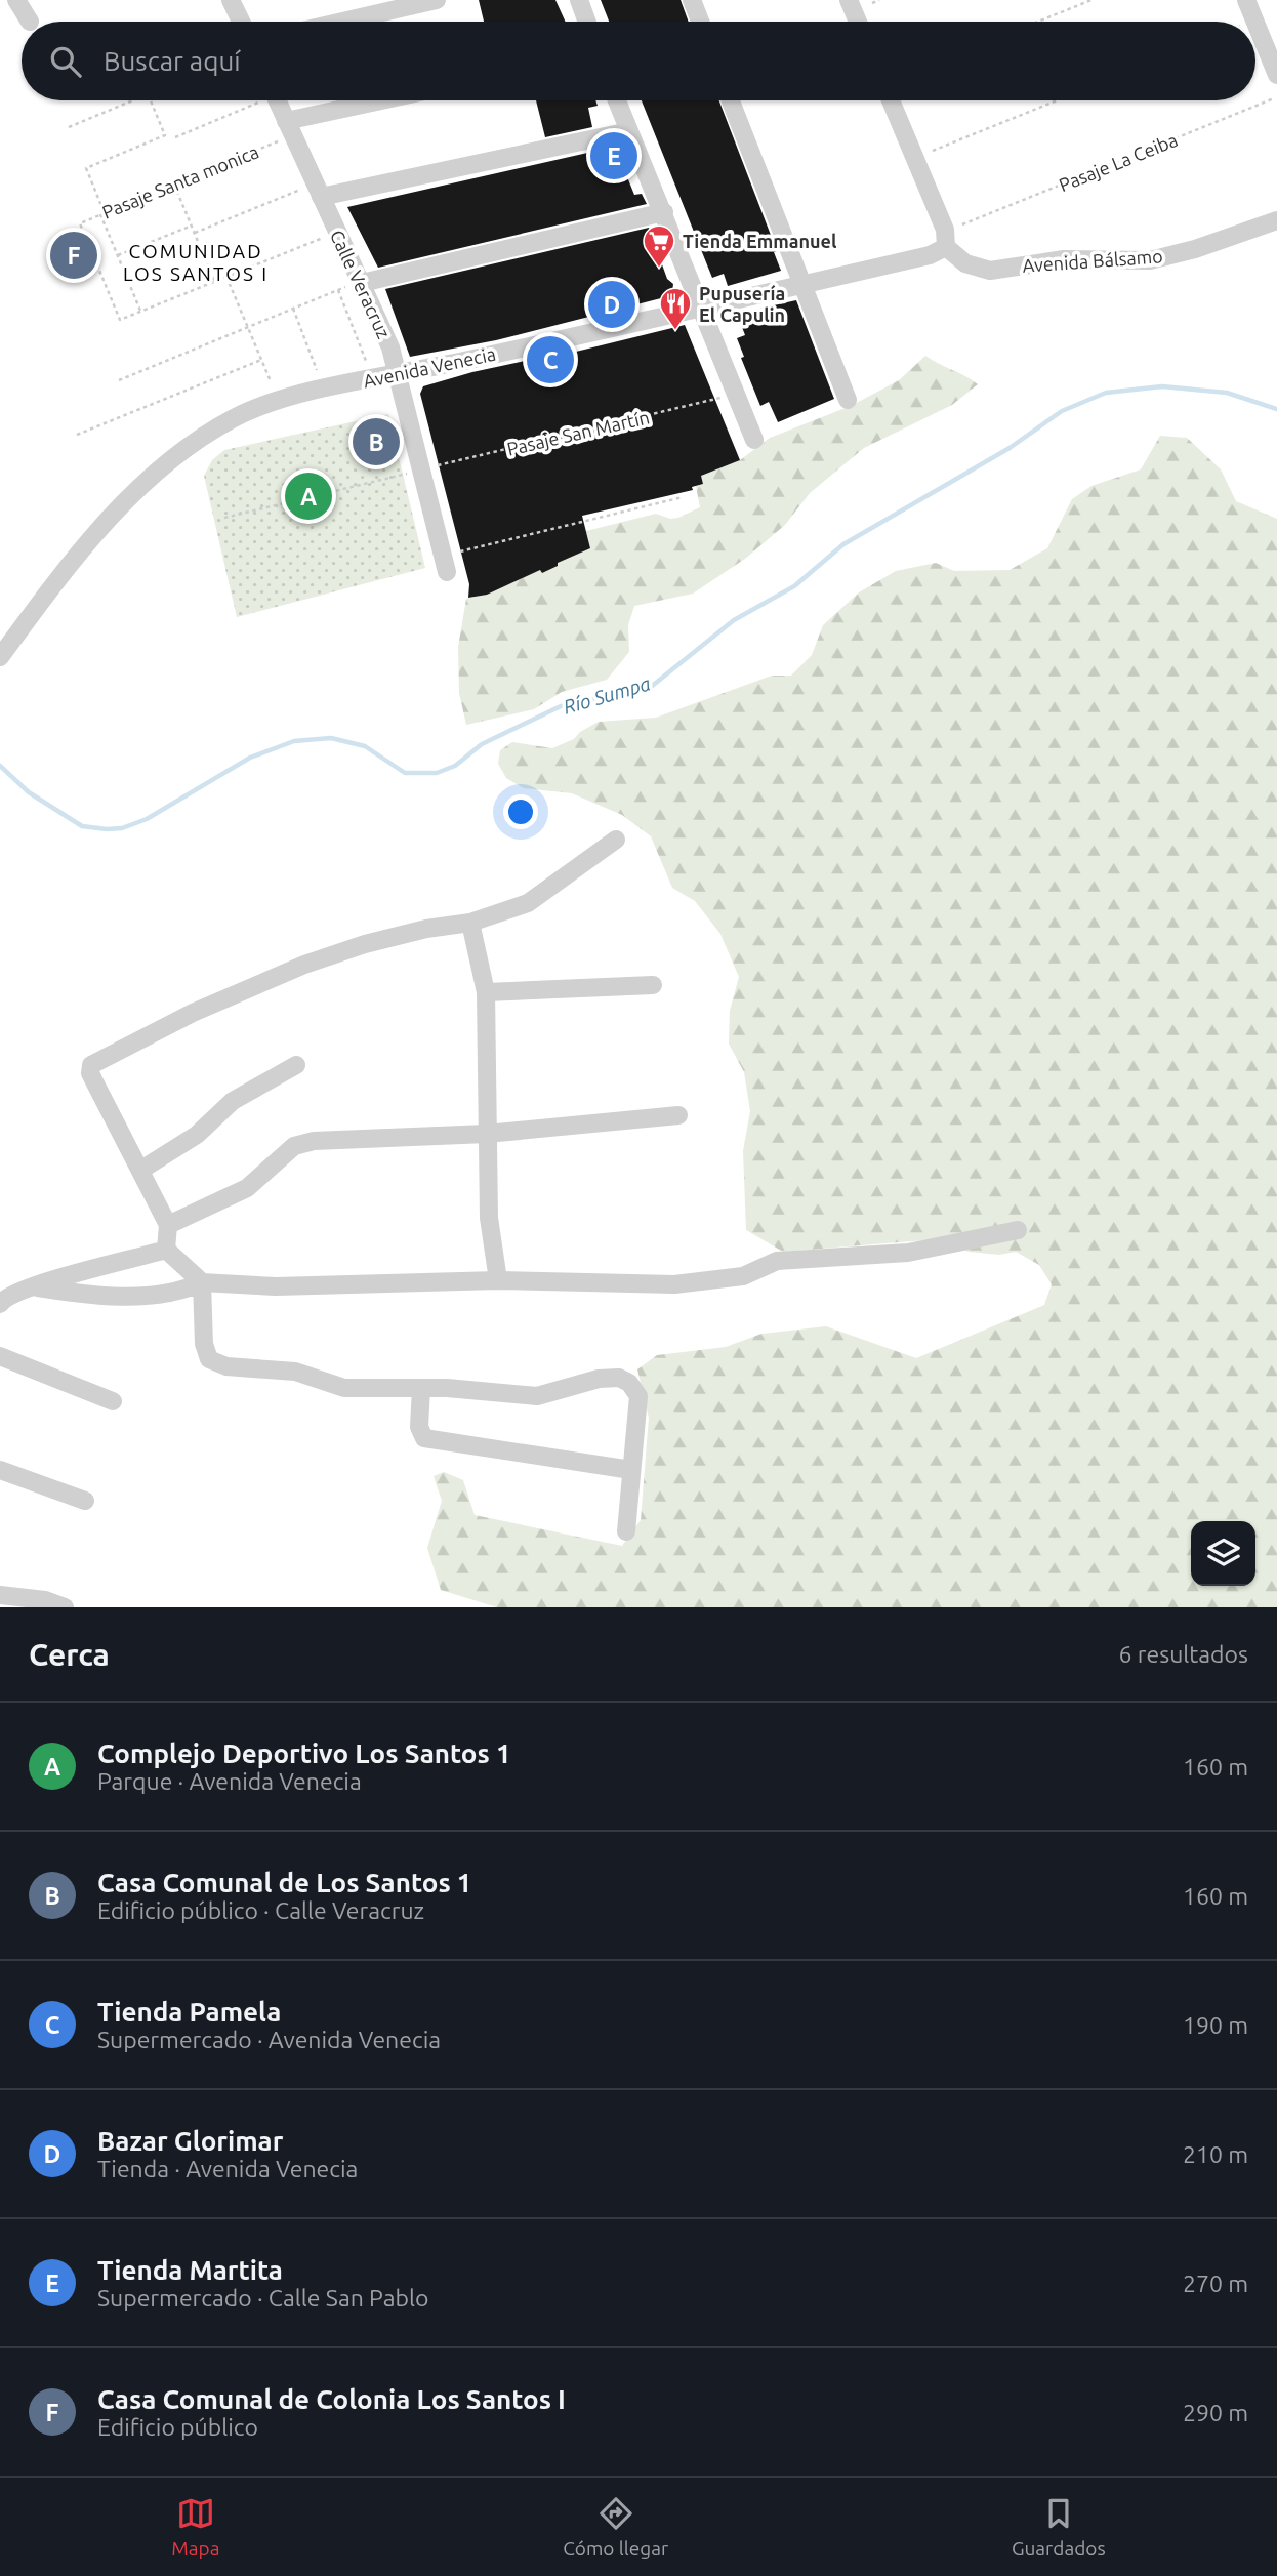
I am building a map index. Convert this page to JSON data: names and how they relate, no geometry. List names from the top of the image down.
{
  "streets": {
    "street": ["Avenida Bálsamo", "Calle Veracruz", "Avenida Venecia"],
    "path": ["Pasaje La Ceiba", "Pasaje Santa monica", "Pasaje San Martín"]
  },
  "crossings": [
    ["Avenida Bálsamo", "Avenida Venecia"],
    ["Calle Veracruz", "Avenida Venecia"],
    ["Calle Veracruz", "Pasaje San Martín"]
  ],
  "districts": ["COMUNIDAD LOS SANTOS I"],
  "water": ["Río Sumpa"],
  "places": {
    "supermarket": ["Tienda Emmanuel"],
    "restaurant": ["Pupusería El Capulin"]
  },
  "page": {
    "search": "Buscar aquí",
    "pins": [
      "E",
      "F",
      "D",
      "C",
      "B",
      "A"
    ],
    "heading": ["Cerca", "6 resultados"],
    "list": [
      {
        "mark": "A",
        "name": "Complejo Deportivo Los Santos 1",
        "note": "Parque · Avenida Venecia",
        "value": "160 m"
      },
      {
        "mark": "B",
        "name": "Casa Comunal de Los Santos 1",
        "note": "Edificio público · Calle Veracruz",
        "value": "160 m"
      },
      {
        "mark": "C",
        "name": "Tienda Pamela",
        "note": "Supermercado · Avenida Venecia",
        "value": "190 m"
      },
      {
        "mark": "D",
        "name": "Bazar Glorimar",
        "note": "Tienda · Avenida Venecia",
        "value": "210 m"
      },
      {
        "mark": "E",
        "name": "Tienda Martita",
        "note": "Supermercado · Calle San Pablo",
        "value": "270 m"
      },
      {
        "mark": "F",
        "name": "Casa Comunal de Colonia Los Santos I",
        "note": "Edificio público",
        "value": "290 m"
      }
    ],
    "nav": ["Mapa", "Cómo llegar", "Guardados"]
  }
}
